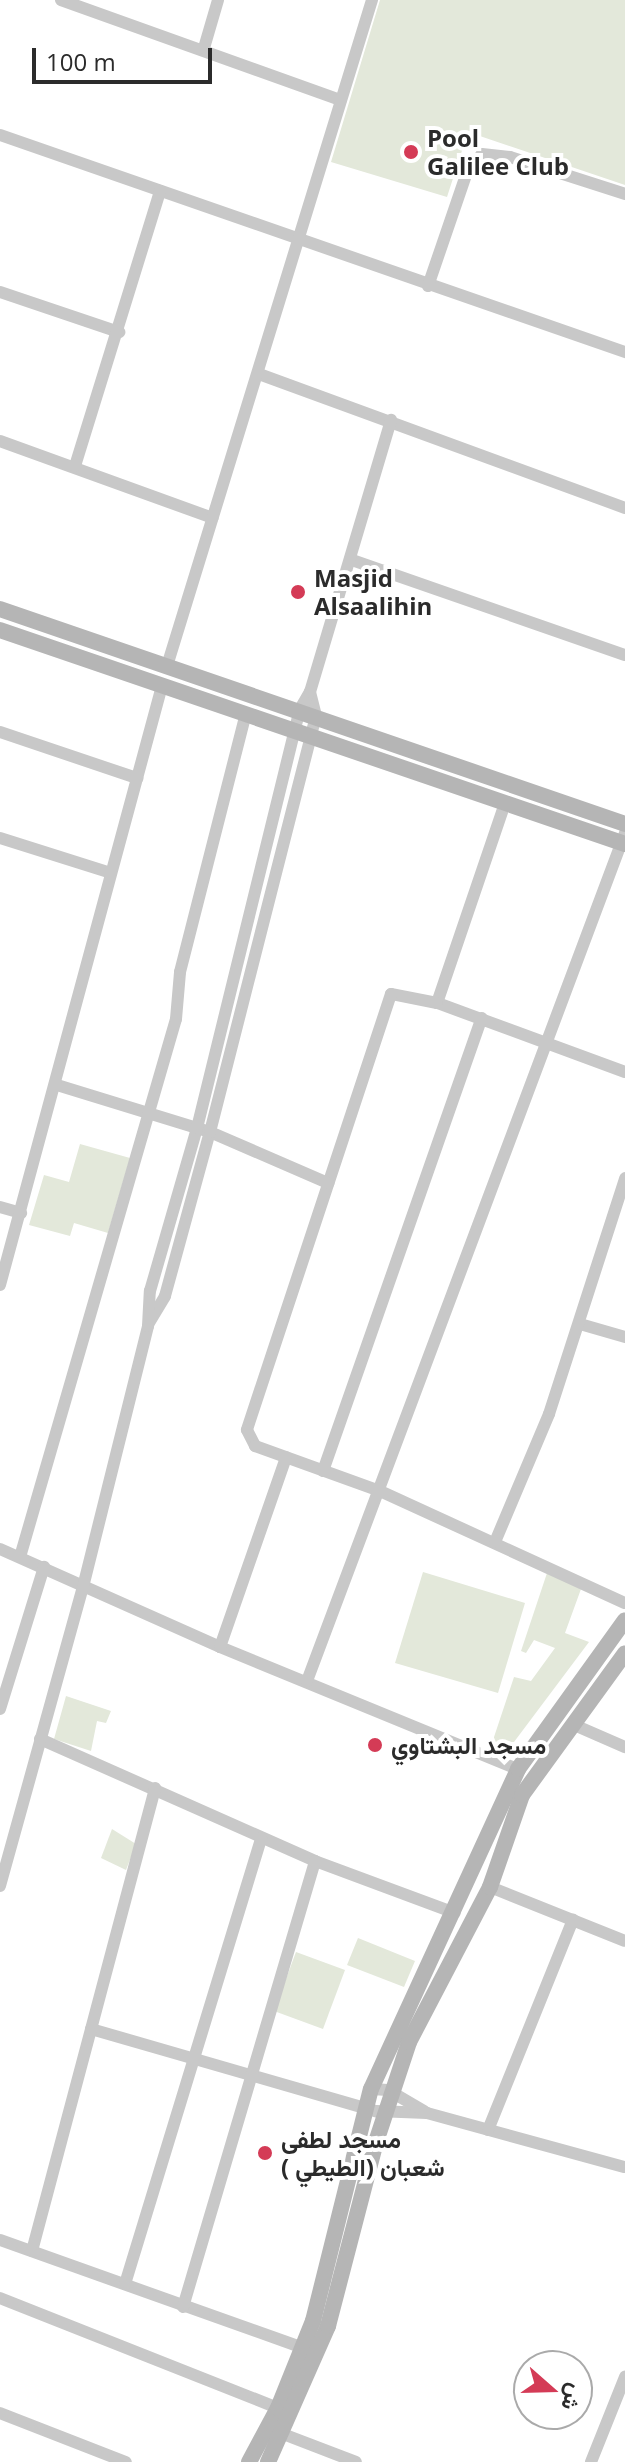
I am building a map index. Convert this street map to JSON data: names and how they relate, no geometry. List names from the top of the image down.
{
  "places": [
    "Pool Galilee Club",
    "Masjid Alsaalihin",
    "مسجد البشتاوي",
    "مسجد لطفي شعبان (الطيطي )"
  ],
  "scale_bar": "100 m",
  "north": "right"
}
